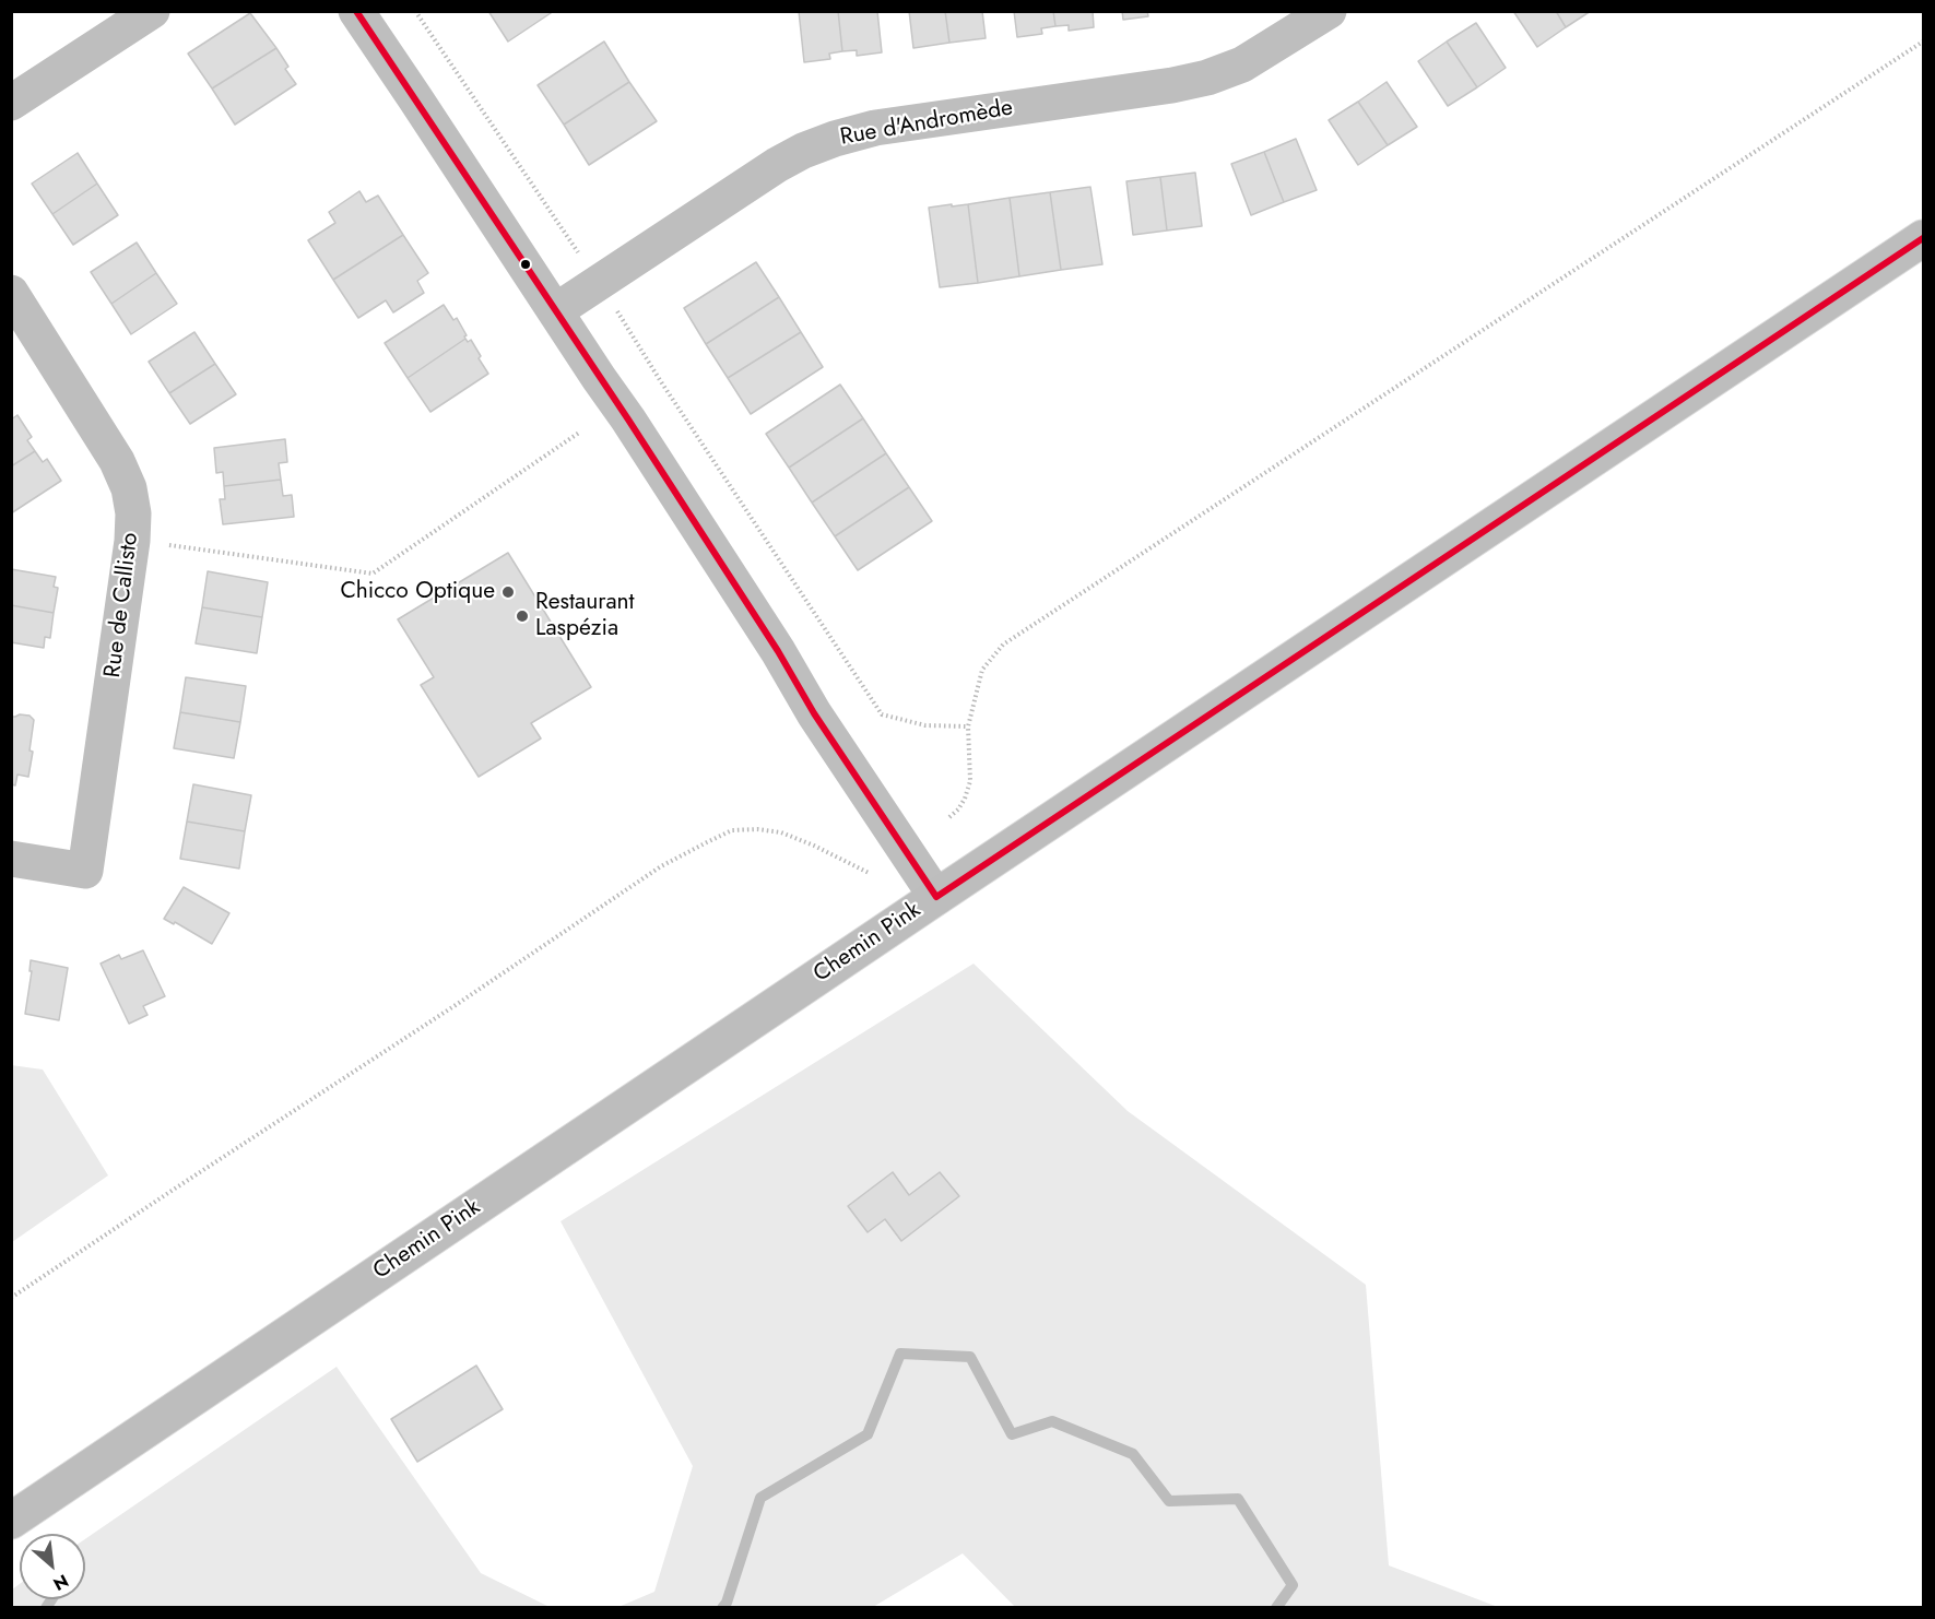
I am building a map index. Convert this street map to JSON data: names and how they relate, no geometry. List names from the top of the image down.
{
  "streets": {
    "main road": ["Chemin Pink"],
    "street": ["Rue d'Andromède", "Rue de Callisto"]
  },
  "places": ["Chicco Optique", "Restaurant Laspézia"],
  "north": "bottom right"
}
